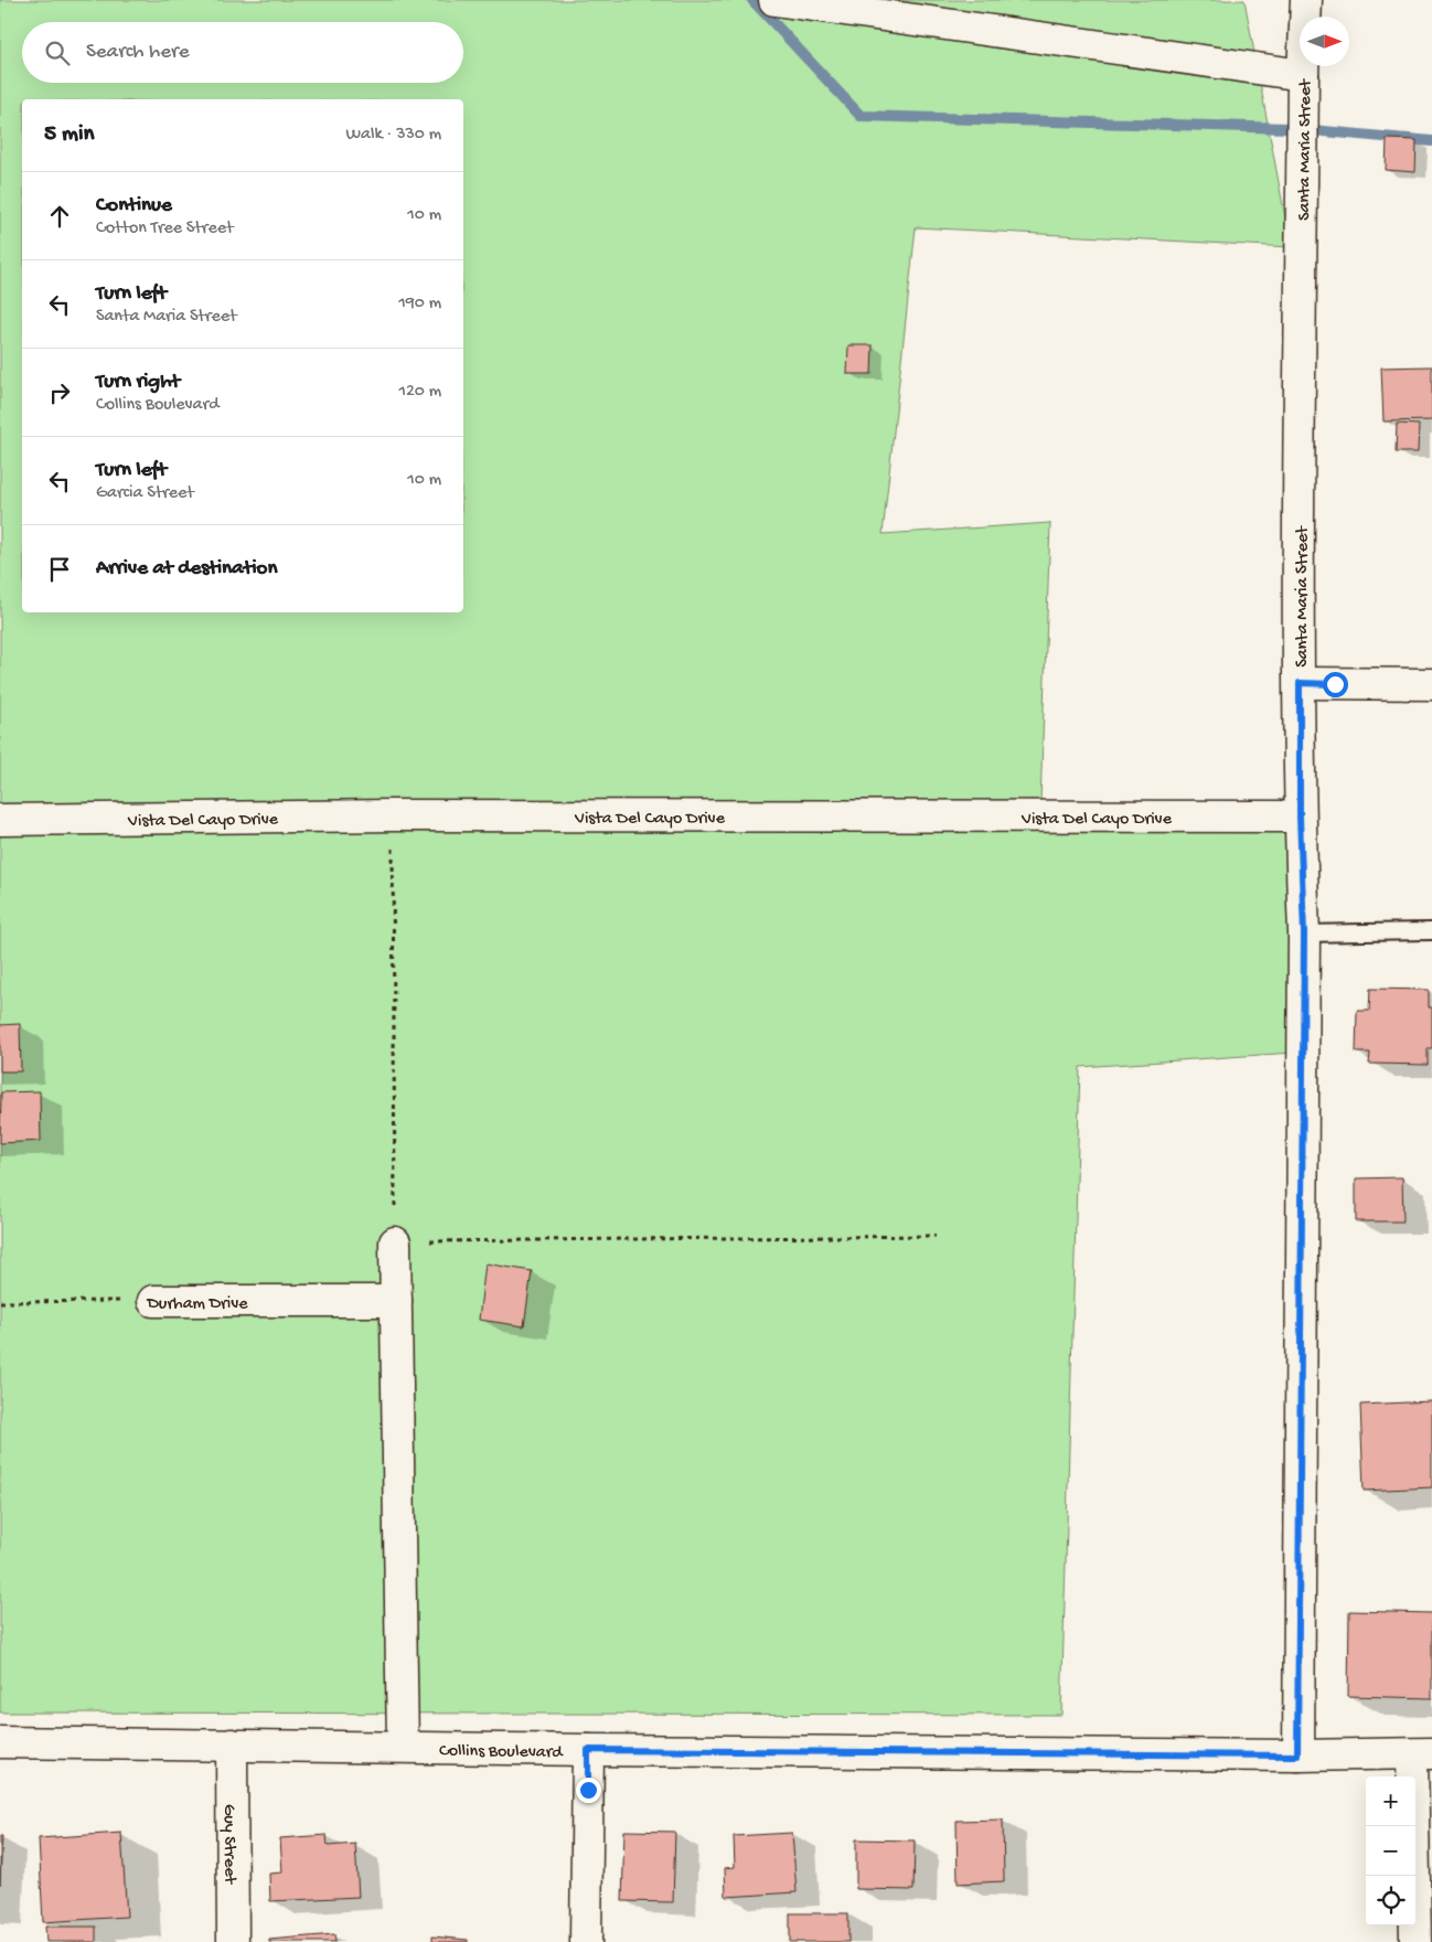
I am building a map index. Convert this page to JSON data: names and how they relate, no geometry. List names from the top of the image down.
{
  "streets": {
    "street": [
      "Santa Maria Street",
      "Vista Del Cayo Drive",
      "Durham Drive",
      "Collins Boulevard",
      "Guy Street"
    ]
  },
  "crossings": [
    ["Santa Maria Street", "Vista Del Cayo Drive"],
    ["Santa Maria Street", "Collins Boulevard"],
    ["Collins Boulevard", "Guy Street"]
  ],
  "north": "right",
  "page": {
    "search": "Search here",
    "heading": ["5 min", "Walk · 330 m"],
    "list": [
      ["Continue", "Cotton Tree Street", "10 m"],
      ["Turn left", "Santa Maria Street", "190 m"],
      ["Turn right", "Collins Boulevard", "120 m"],
      ["Turn left", "Garcia Street", "10 m"],
      "Arrive at destination"
    ],
    "map_buttons": ["+", "−"]
  }
}
